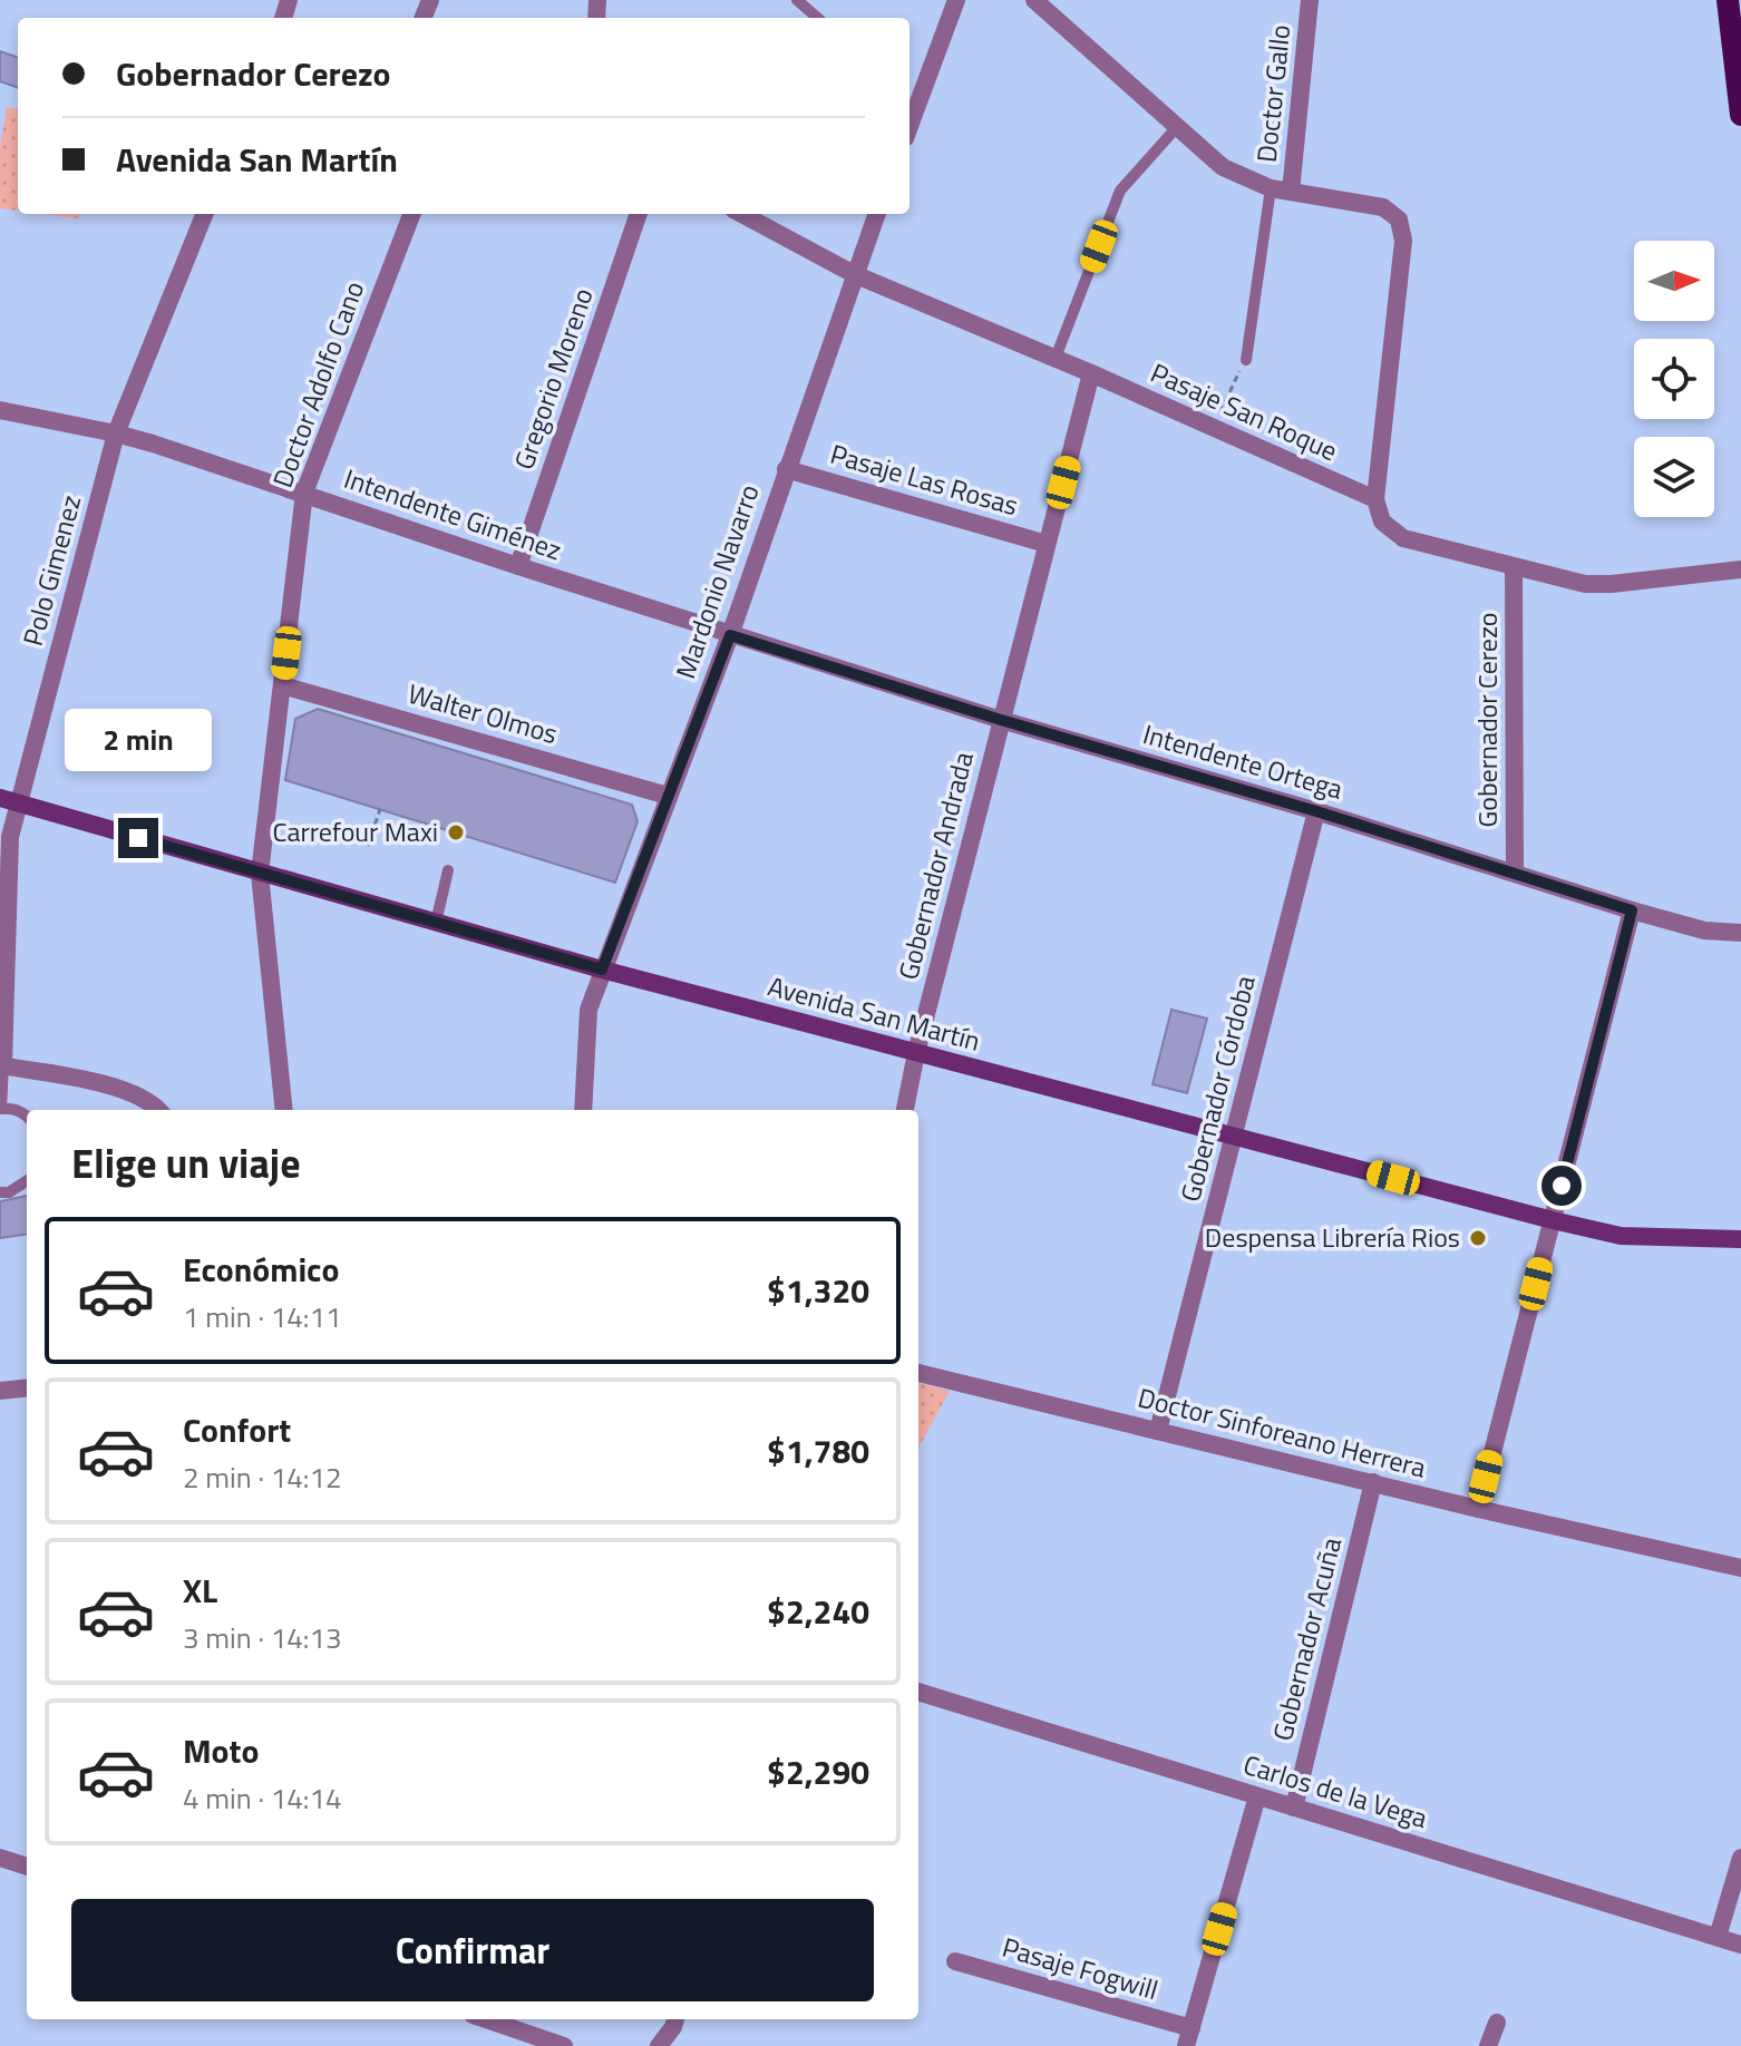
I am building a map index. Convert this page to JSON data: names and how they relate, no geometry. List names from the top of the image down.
{
  "streets": {
    "main road": ["Avenida San Martín"],
    "street": [
      "Doctor Gallo",
      "Gregorio Moreno",
      "Doctor Adolfo Cano",
      "Pasaje San Roque",
      "Pasaje Las Rosas",
      "Intendente Giménez",
      "Polo Gimenez",
      "Mardonio Navarro",
      "Walter Olmos",
      "Gobernador Cerezo",
      "Intendente Ortega",
      "Gobernador Andrada",
      "Gobernador Córdoba",
      "Doctor Sinforeano Herrera",
      "Gobernador Acuña",
      "Carlos de la Vega",
      "Pasaje Fogwill"
    ]
  },
  "crossings": [
    ["Gregorio Moreno", "Intendente Giménez"],
    ["Doctor Adolfo Cano", "Intendente Giménez"],
    ["Doctor Adolfo Cano", "Walter Olmos"],
    ["Doctor Adolfo Cano", "Avenida San Martín"],
    ["Pasaje San Roque", "Mardonio Navarro"],
    ["Pasaje San Roque", "Gobernador Andrada"],
    ["Pasaje Las Rosas", "Mardonio Navarro"],
    ["Pasaje Las Rosas", "Gobernador Andrada"],
    ["Intendente Giménez", "Polo Gimenez"],
    ["Intendente Giménez", "Mardonio Navarro"],
    ["Intendente Giménez", "Intendente Ortega"],
    ["Polo Gimenez", "Avenida San Martín"],
    ["Mardonio Navarro", "Walter Olmos"],
    ["Mardonio Navarro", "Intendente Ortega"],
    ["Mardonio Navarro", "Avenida San Martín"],
    ["Gobernador Cerezo", "Intendente Ortega"],
    ["Intendente Ortega", "Gobernador Andrada"],
    ["Intendente Ortega", "Gobernador Córdoba"],
    ["Gobernador Andrada", "Avenida San Martín"],
    ["Avenida San Martín", "Gobernador Córdoba"],
    ["Gobernador Córdoba", "Doctor Sinforeano Herrera"],
    ["Doctor Sinforeano Herrera", "Gobernador Acuña"],
    ["Gobernador Acuña", "Carlos de la Vega"]
  ],
  "places": ["Carrefour Maxi", "Despensa Librería Rios"],
  "north": "right",
  "page": {
    "banner": ["Gobernador Cerezo", "Avenida San Martín"],
    "bubble": "2 min",
    "heading": "Elige un viaje",
    "list": [
      {
        "name": "Económico",
        "note": "1 min · 14:11",
        "value": "$1,320"
      },
      {
        "name": "Confort",
        "note": "2 min · 14:12",
        "value": "$1,780"
      },
      {
        "name": "XL",
        "note": "3 min · 14:13",
        "value": "$2,240"
      },
      {
        "name": "Moto",
        "note": "4 min · 14:14",
        "value": "$2,290"
      }
    ],
    "buttons": "Confirmar"
  }
}
